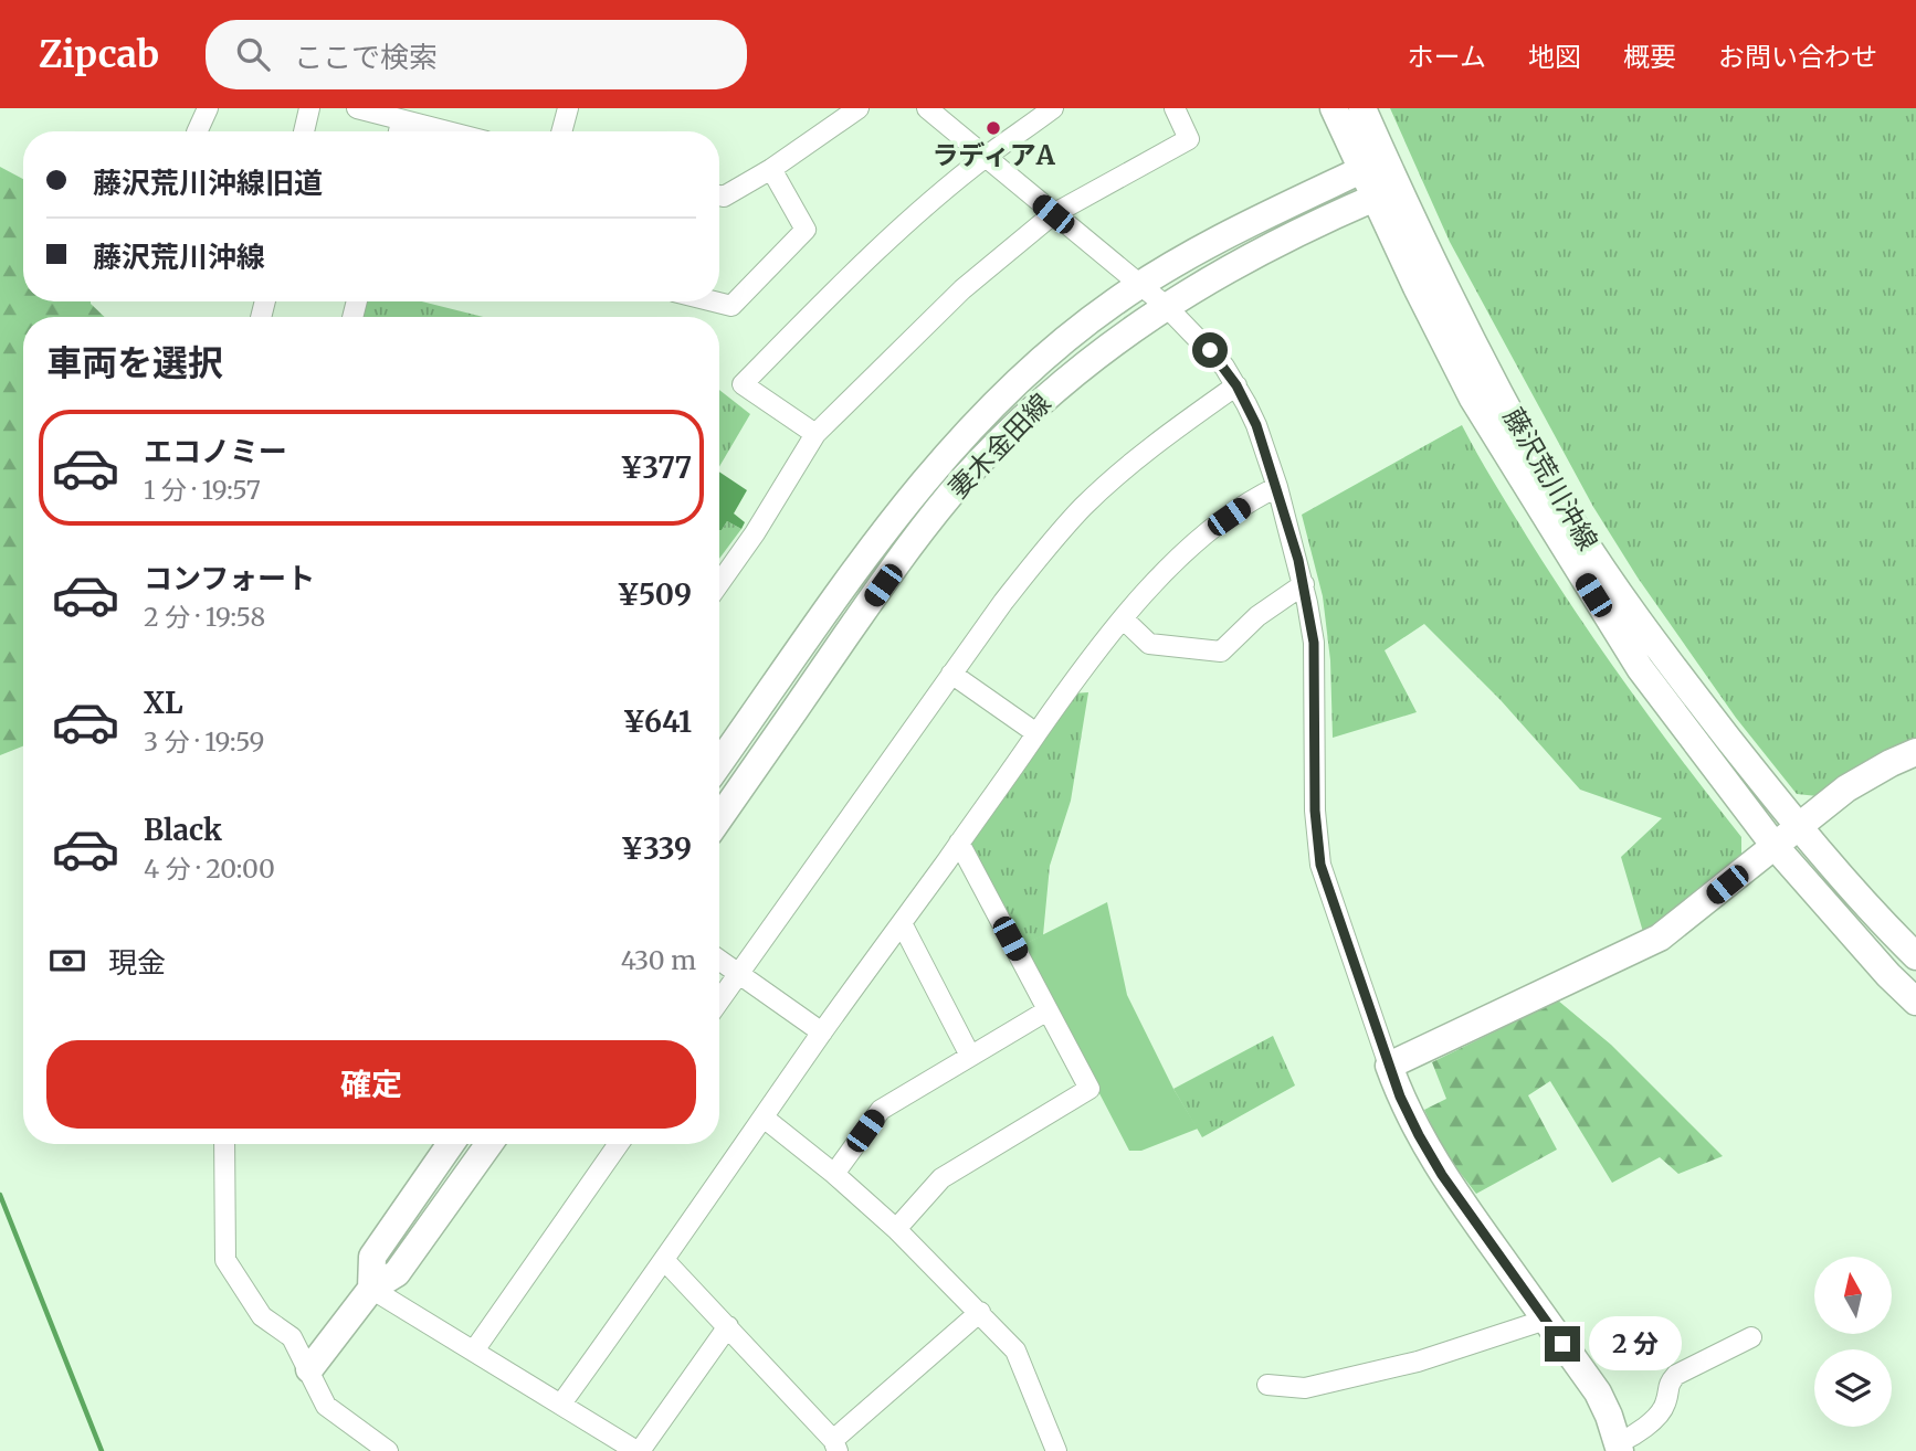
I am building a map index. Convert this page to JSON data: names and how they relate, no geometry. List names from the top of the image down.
{
  "streets": {
    "main road": ["妻木金田線", "藤沢荒川沖線"]
  },
  "crossings": [
    ["妻木金田線", "藤沢荒川沖線"]
  ],
  "places": ["ラディアA"],
  "north": "top",
  "page": {
    "header": "Zipcab",
    "search": "ここで検索",
    "nav": [
      "ホーム",
      "地図",
      "概要",
      "お問い合わせ"
    ],
    "banner": ["藤沢荒川沖線旧道", "藤沢荒川沖線"],
    "heading": "車両を選択",
    "list": [
      {
        "name": "エコノミー",
        "note": "1 分 · 19:57",
        "value": "¥377"
      },
      {
        "name": "コンフォート",
        "note": "2 分 · 19:58",
        "value": "¥509"
      },
      {
        "name": "XL",
        "note": "3 分 · 19:59",
        "value": "¥641"
      },
      {
        "name": "Black",
        "note": "4 分 · 20:00",
        "value": "¥339"
      }
    ],
    "pay": ["現金", "430 m"],
    "buttons": "確定",
    "bubble": "2 分"
  }
}
